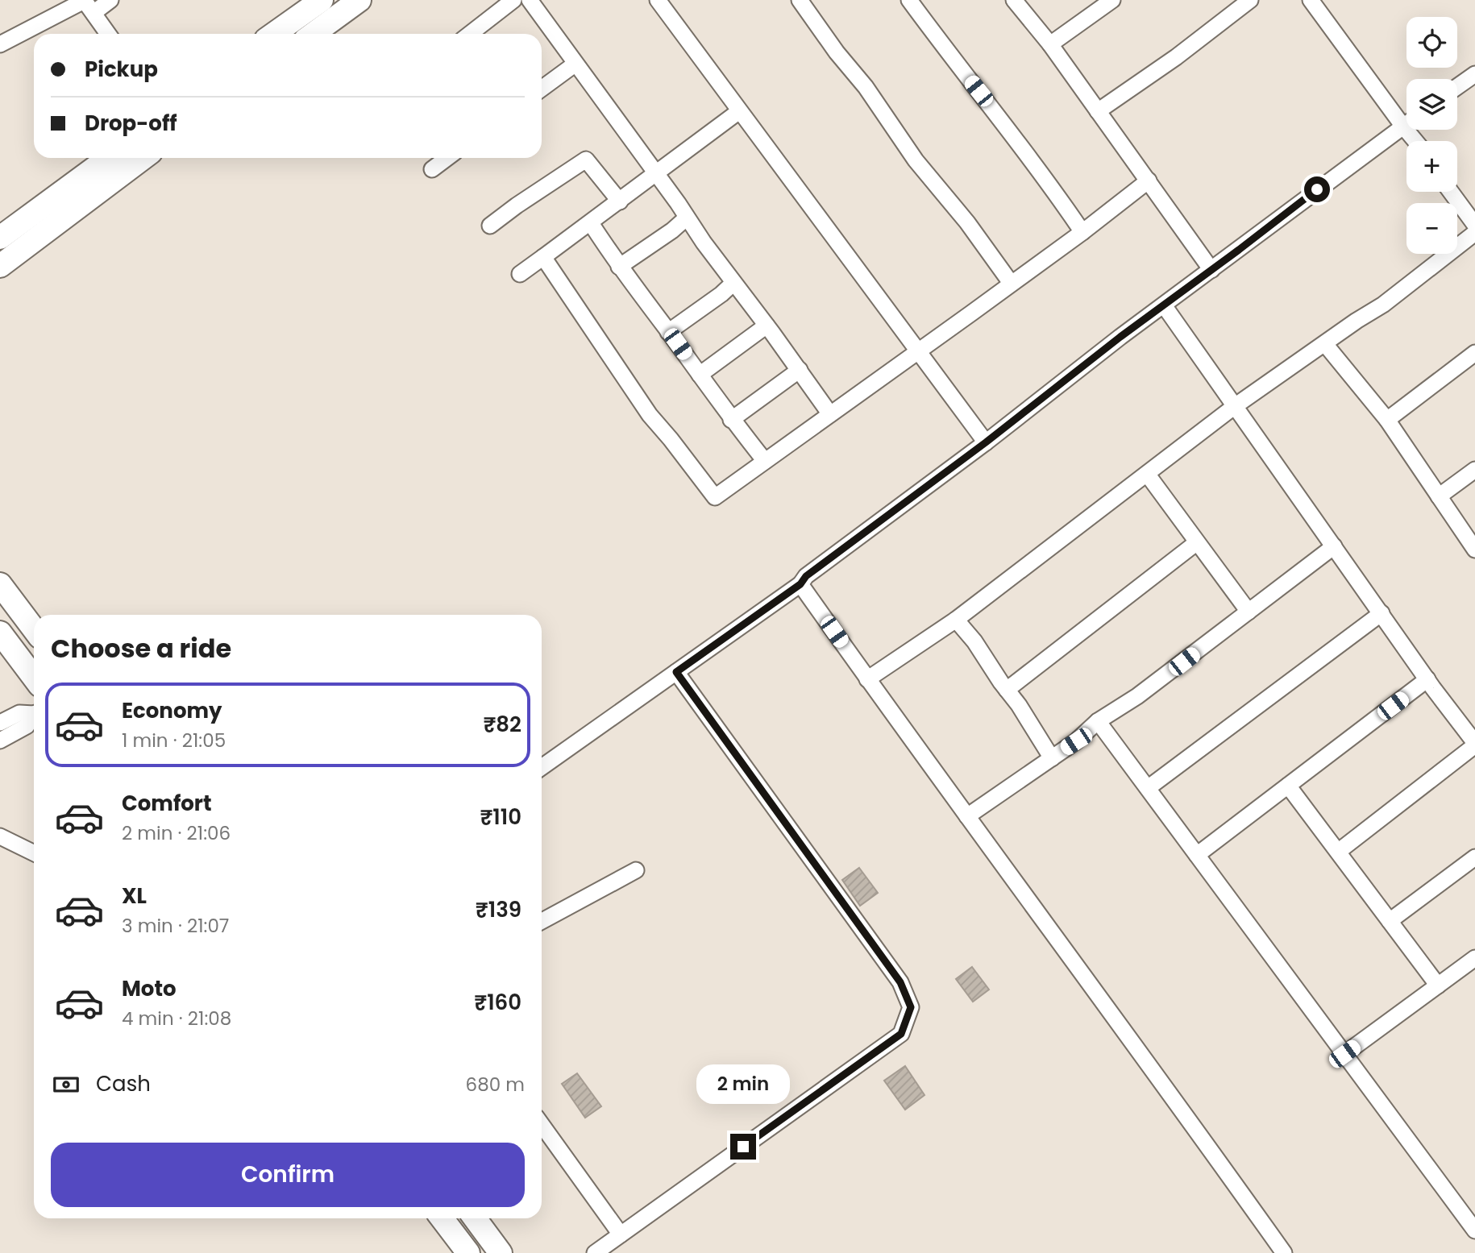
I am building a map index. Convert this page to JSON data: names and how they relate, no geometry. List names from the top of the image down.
{
  "page": {
    "map_buttons": ["+", "−"],
    "banner": ["Pickup", "Drop-off"],
    "heading": "Choose a ride",
    "list": [
      {
        "name": "Economy",
        "note": "1 min · 21:05",
        "value": "₹82"
      },
      {
        "name": "Comfort",
        "note": "2 min · 21:06",
        "value": "₹110"
      },
      {
        "name": "XL",
        "note": "3 min · 21:07",
        "value": "₹139"
      },
      {
        "name": "Moto",
        "note": "4 min · 21:08",
        "value": "₹160"
      }
    ],
    "pay": ["Cash", "680 m"],
    "bubble": "2 min",
    "buttons": "Confirm"
  }
}
